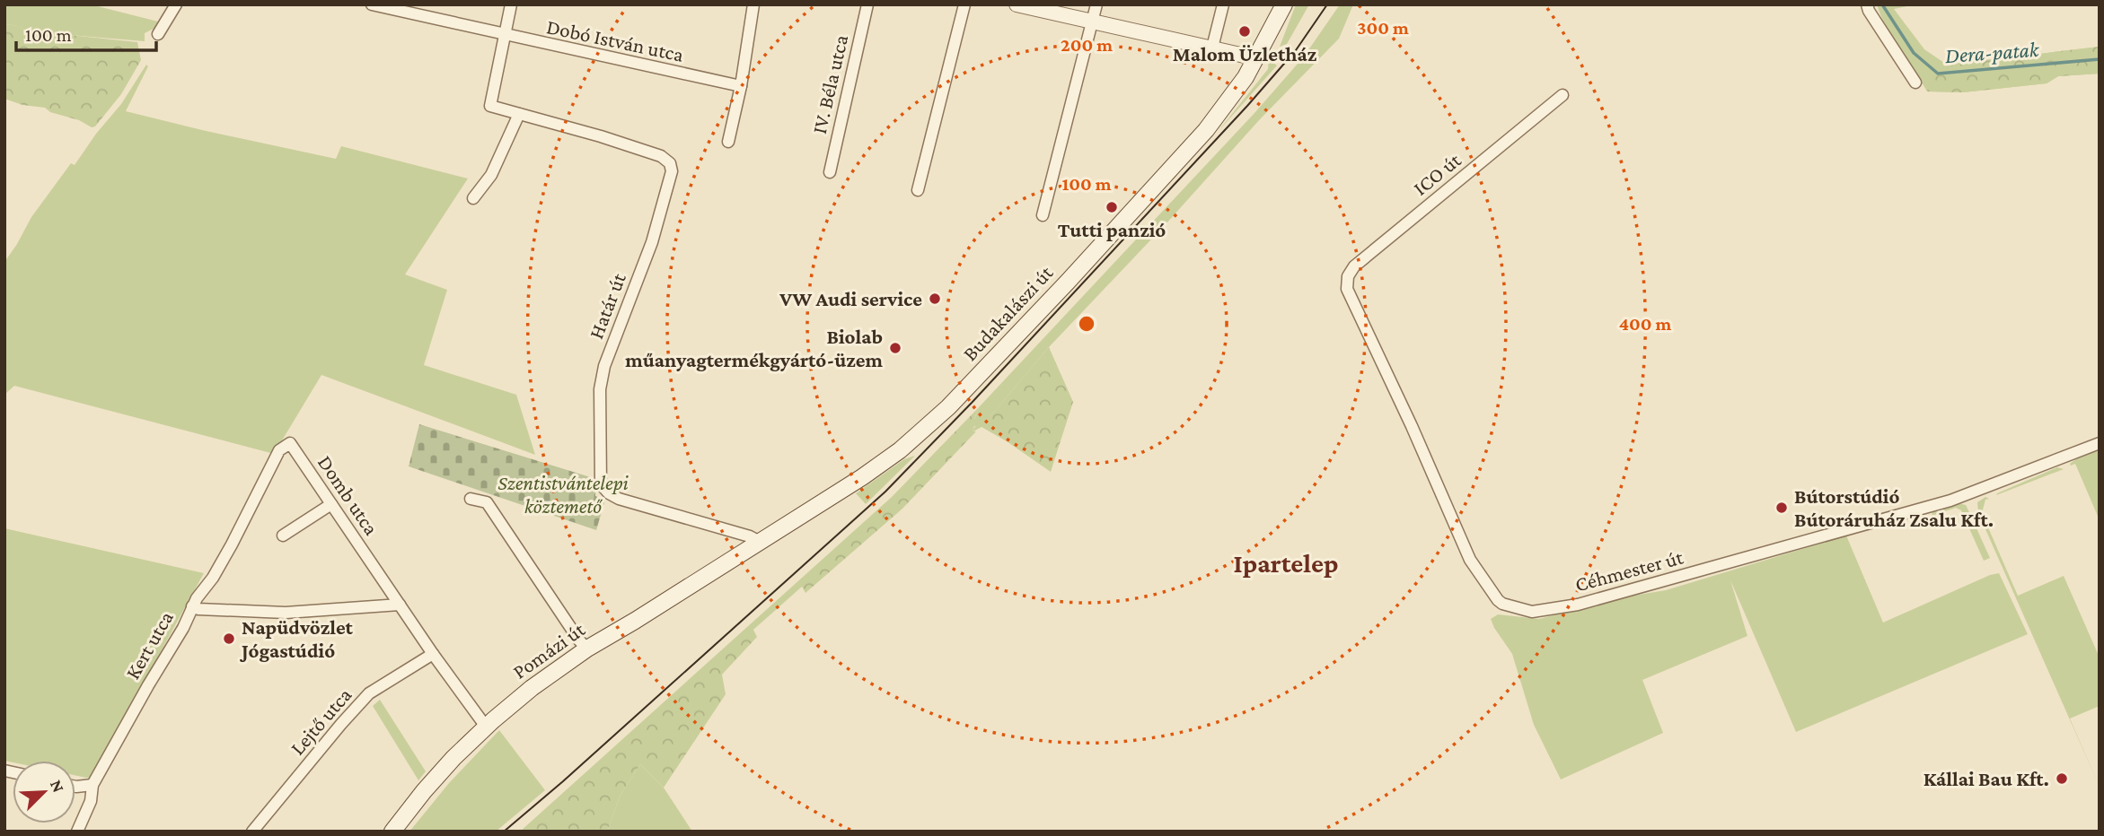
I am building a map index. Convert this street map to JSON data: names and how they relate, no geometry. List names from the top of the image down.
{
  "streets": {
    "main road": ["Budakalászi út", "Pomázi út"],
    "street": [
      "Dobó István utca",
      "IV. Béla utca",
      "ICO út",
      "Határ út",
      "Domb utca",
      "Céhmester út",
      "Kert utca",
      "Lejtő utca"
    ]
  },
  "crossings": [
    ["Dobó István utca", "Határ út"],
    ["ICO út", "Céhmester út"],
    ["Határ út", "Budakalászi út"],
    ["Határ út", "Pomázi út"],
    ["Budakalászi út", "Pomázi út"],
    ["Domb utca", "Kert utca"],
    ["Domb utca", "Pomázi út"],
    ["Domb utca", "Lejtő utca"]
  ],
  "districts": ["Ipartelep"],
  "water": ["Dera-patak"],
  "parks": ["Szentistvántelepi köztemető"],
  "places": [
    "Malom Üzletház",
    "Tutti panzió",
    "VW Audi service",
    "Biolab műanyagtermékgyártó-üzem",
    "Bútorstúdió Bútoráruház Zsalu Kft.",
    "Napüdvözlet Jógastúdió",
    "Kállai Bau Kft."
  ],
  "scale_bar": "100 m",
  "north": "top right",
  "rings": [
    "300 m",
    "200 m",
    "100 m",
    "400 m"
  ]
}
